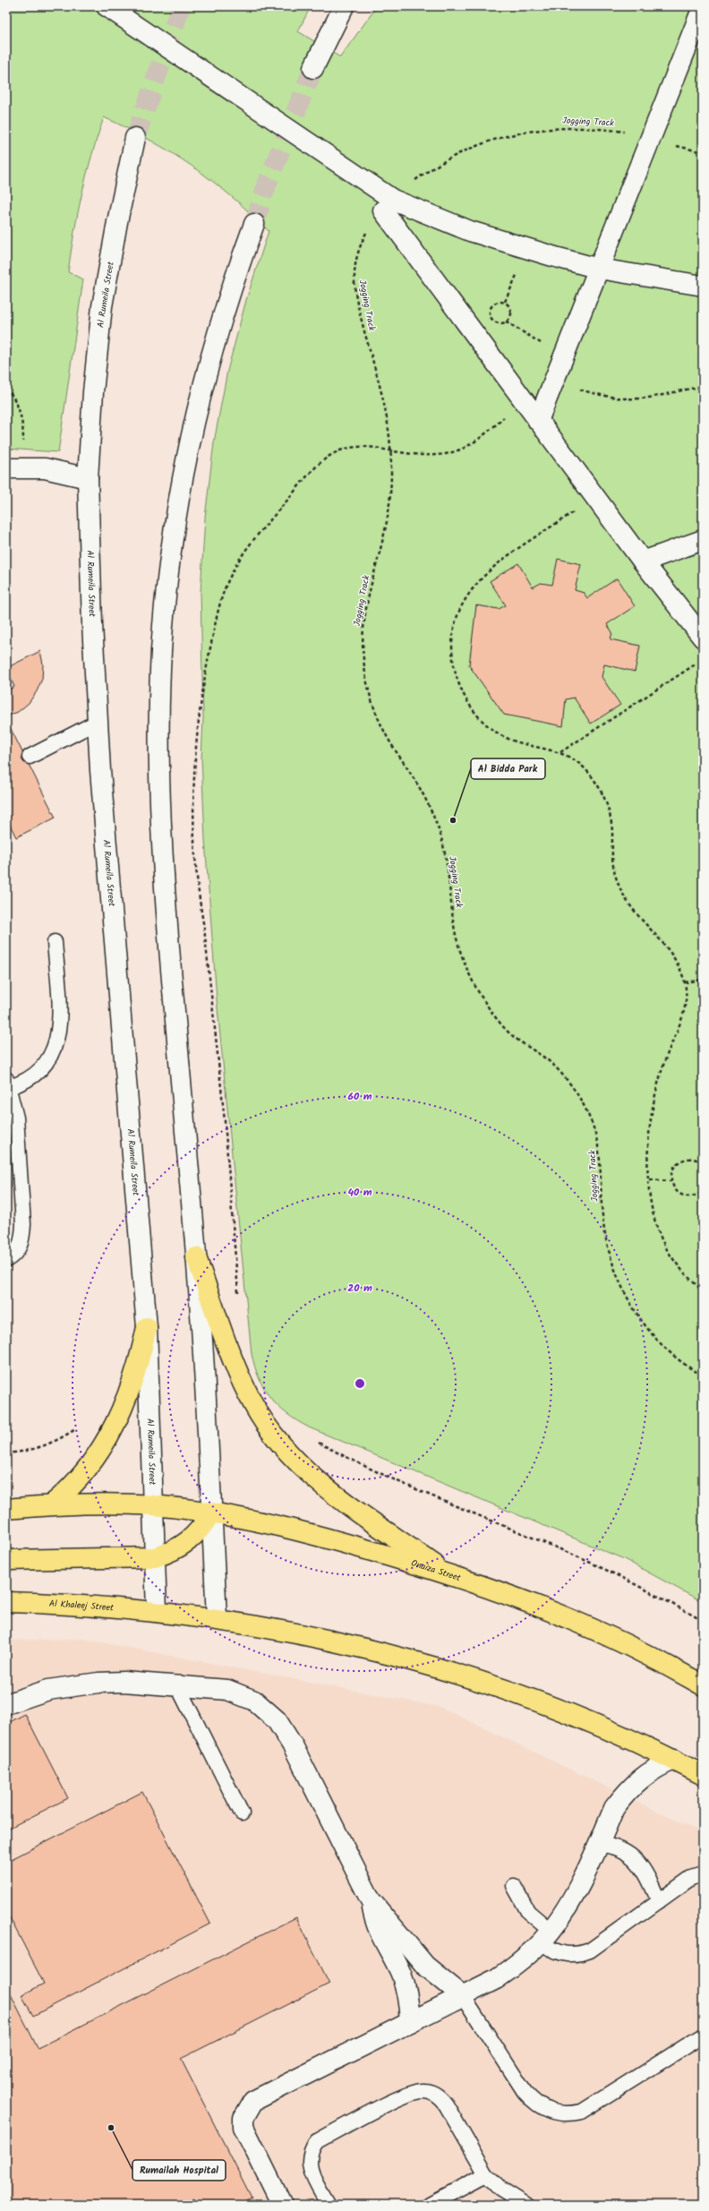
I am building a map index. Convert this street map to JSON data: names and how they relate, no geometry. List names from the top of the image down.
{
  "streets": {
    "main road": ["Onaiza Street", "Al Khaleej Street"],
    "street": ["Al Rumeila Street"],
    "path": ["Jogging Track"]
  },
  "crossings": [
    ["Al Rumeila Street", "Onaiza Street"],
    ["Al Rumeila Street", "Al Khaleej Street"]
  ],
  "places": ["Al Bidda Park", "Rumailah Hospital"],
  "rings": ["60 m", "40 m", "20 m"]
}
